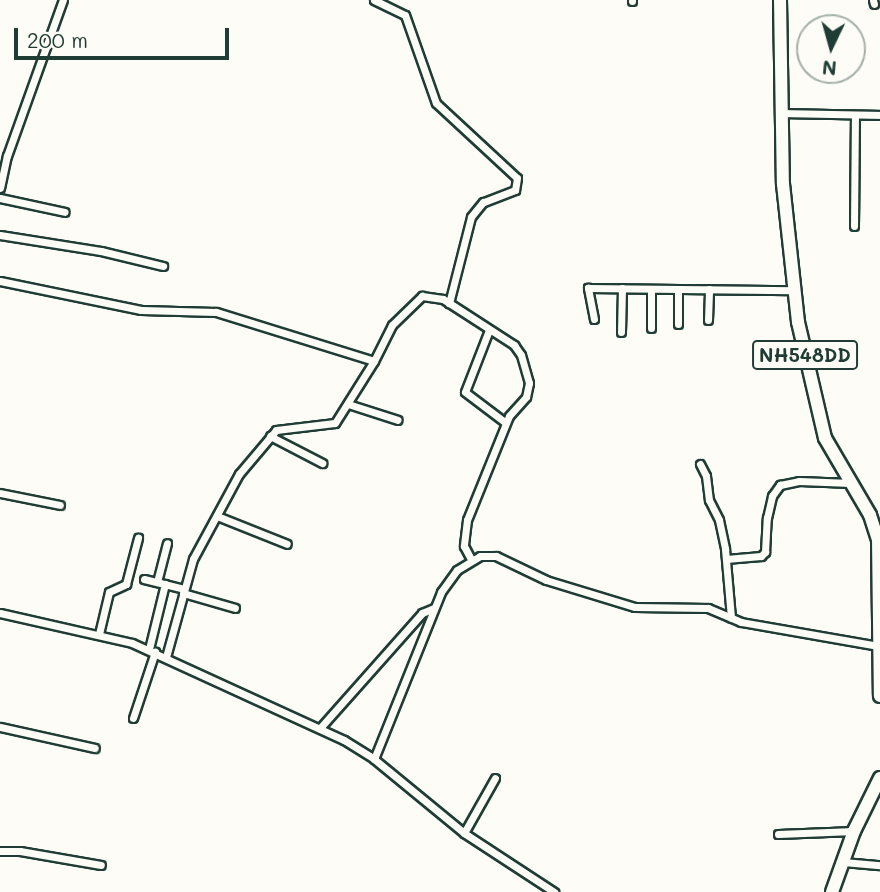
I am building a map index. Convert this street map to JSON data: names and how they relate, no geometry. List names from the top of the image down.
{
  "streets": {
    "highway": ["NH548DD"]
  },
  "scale_bar": "200 m",
  "north": "bottom"
}
